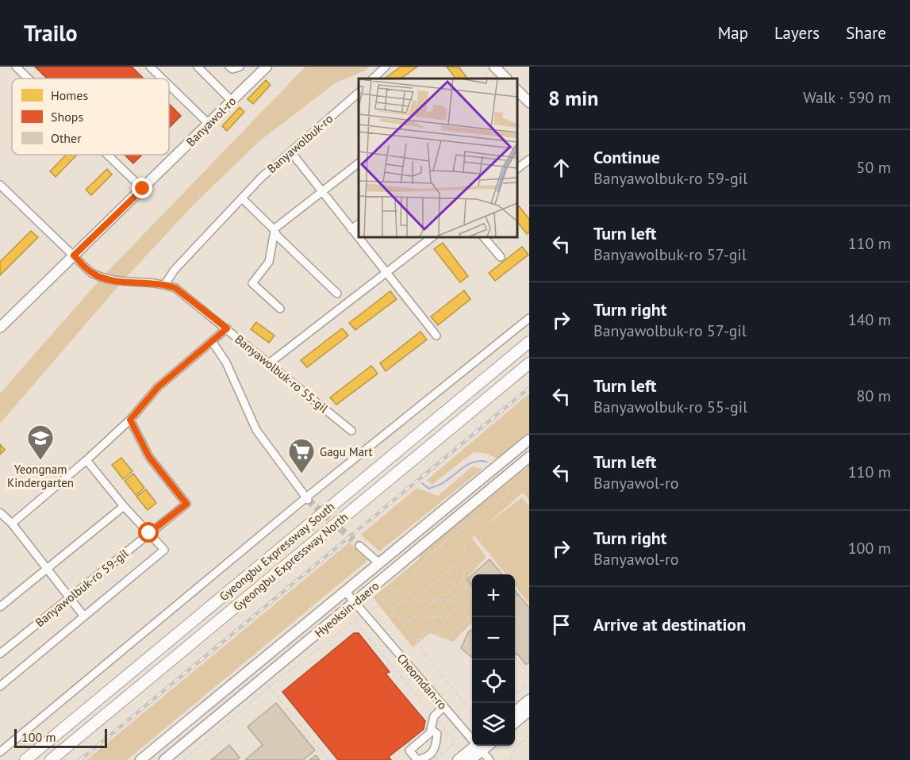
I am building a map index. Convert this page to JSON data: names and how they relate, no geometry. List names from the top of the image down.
{
  "streets": {
    "highway": ["Gyeongbu Expressway South", "Gyeongbu Expressway North"],
    "main road": ["Banyawol-ro", "Hyeoksin-daero"],
    "street": [
      "Banyawolbuk-ro",
      "Banyawolbuk-ro 55-gil",
      "Banyawolbuk-ro 59-gil",
      "Cheomdan-ro"
    ]
  },
  "crossings": [
    ["Banyawolbuk-ro", "Banyawolbuk-ro 55-gil"],
    ["Hyeoksin-daero", "Cheomdan-ro"]
  ],
  "places": {
    "school or university": ["Yeongnam Kindergarten"],
    "supermarket": ["Gagu Mart"]
  },
  "legend": ["Homes", "Shops", "Other"],
  "scale_bar": "100 m",
  "page": {
    "header": "Trailo",
    "nav": ["Map", "Layers", "Share"],
    "heading": ["8 min", "Walk · 590 m"],
    "list": [
      ["Continue", "Banyawolbuk-ro 59-gil", "50 m"],
      ["Turn left", "Banyawolbuk-ro 57-gil", "110 m"],
      ["Turn right", "Banyawolbuk-ro 57-gil", "140 m"],
      ["Turn left", "Banyawolbuk-ro 55-gil", "80 m"],
      ["Turn left", "Banyawol-ro", "110 m"],
      ["Turn right", "Banyawol-ro", "100 m"],
      "Arrive at destination"
    ],
    "map_buttons": ["+", "−"],
    "scale": "100 m"
  }
}
